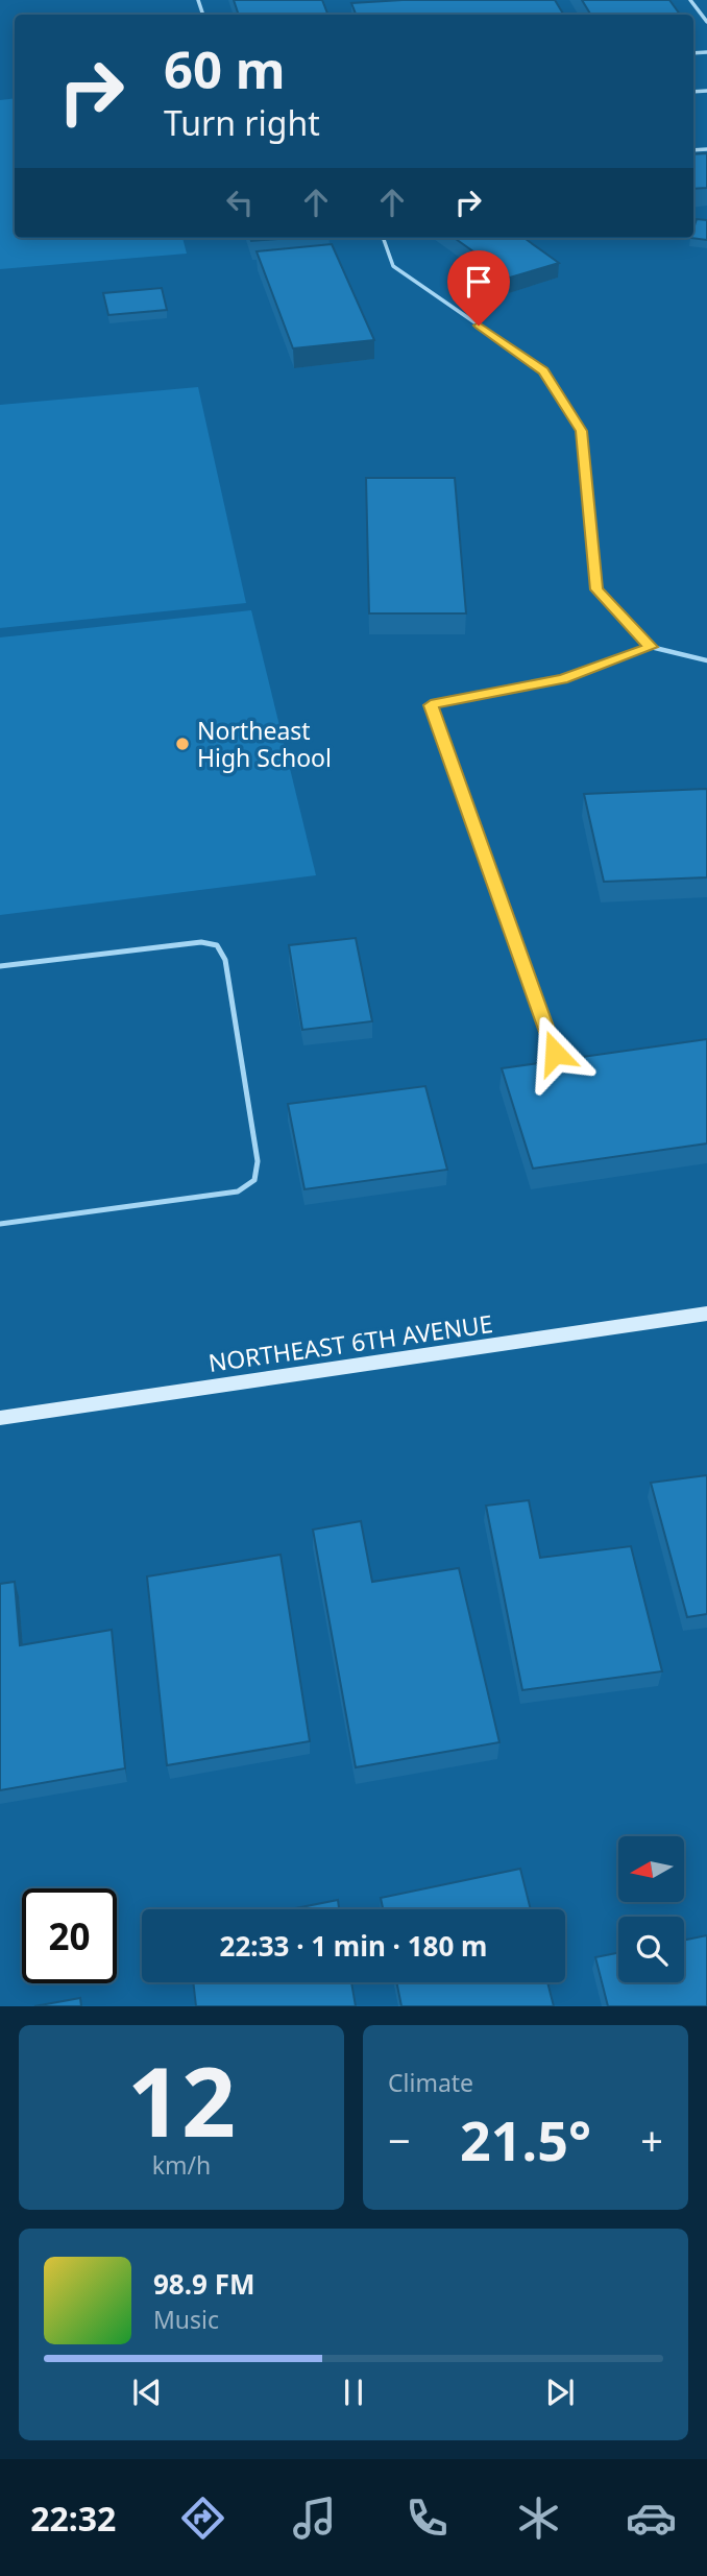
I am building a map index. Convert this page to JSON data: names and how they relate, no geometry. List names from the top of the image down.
{
  "streets": {
    "street": ["NORTHEAST 6TH AVENUE"]
  },
  "places": ["Northeast High School"],
  "north": "left",
  "page": {
    "turn": ["60 m", "Turn right"],
    "limit": "20",
    "trip": "22:33 · 1 min · 180 m",
    "tile": [
      ["12", "km/h"],
      "Climate"
    ],
    "heat": ["−", "21.5°", "+"],
    "song": ["98.9 FM", "Music"],
    "tabs": "22:32"
  }
}
